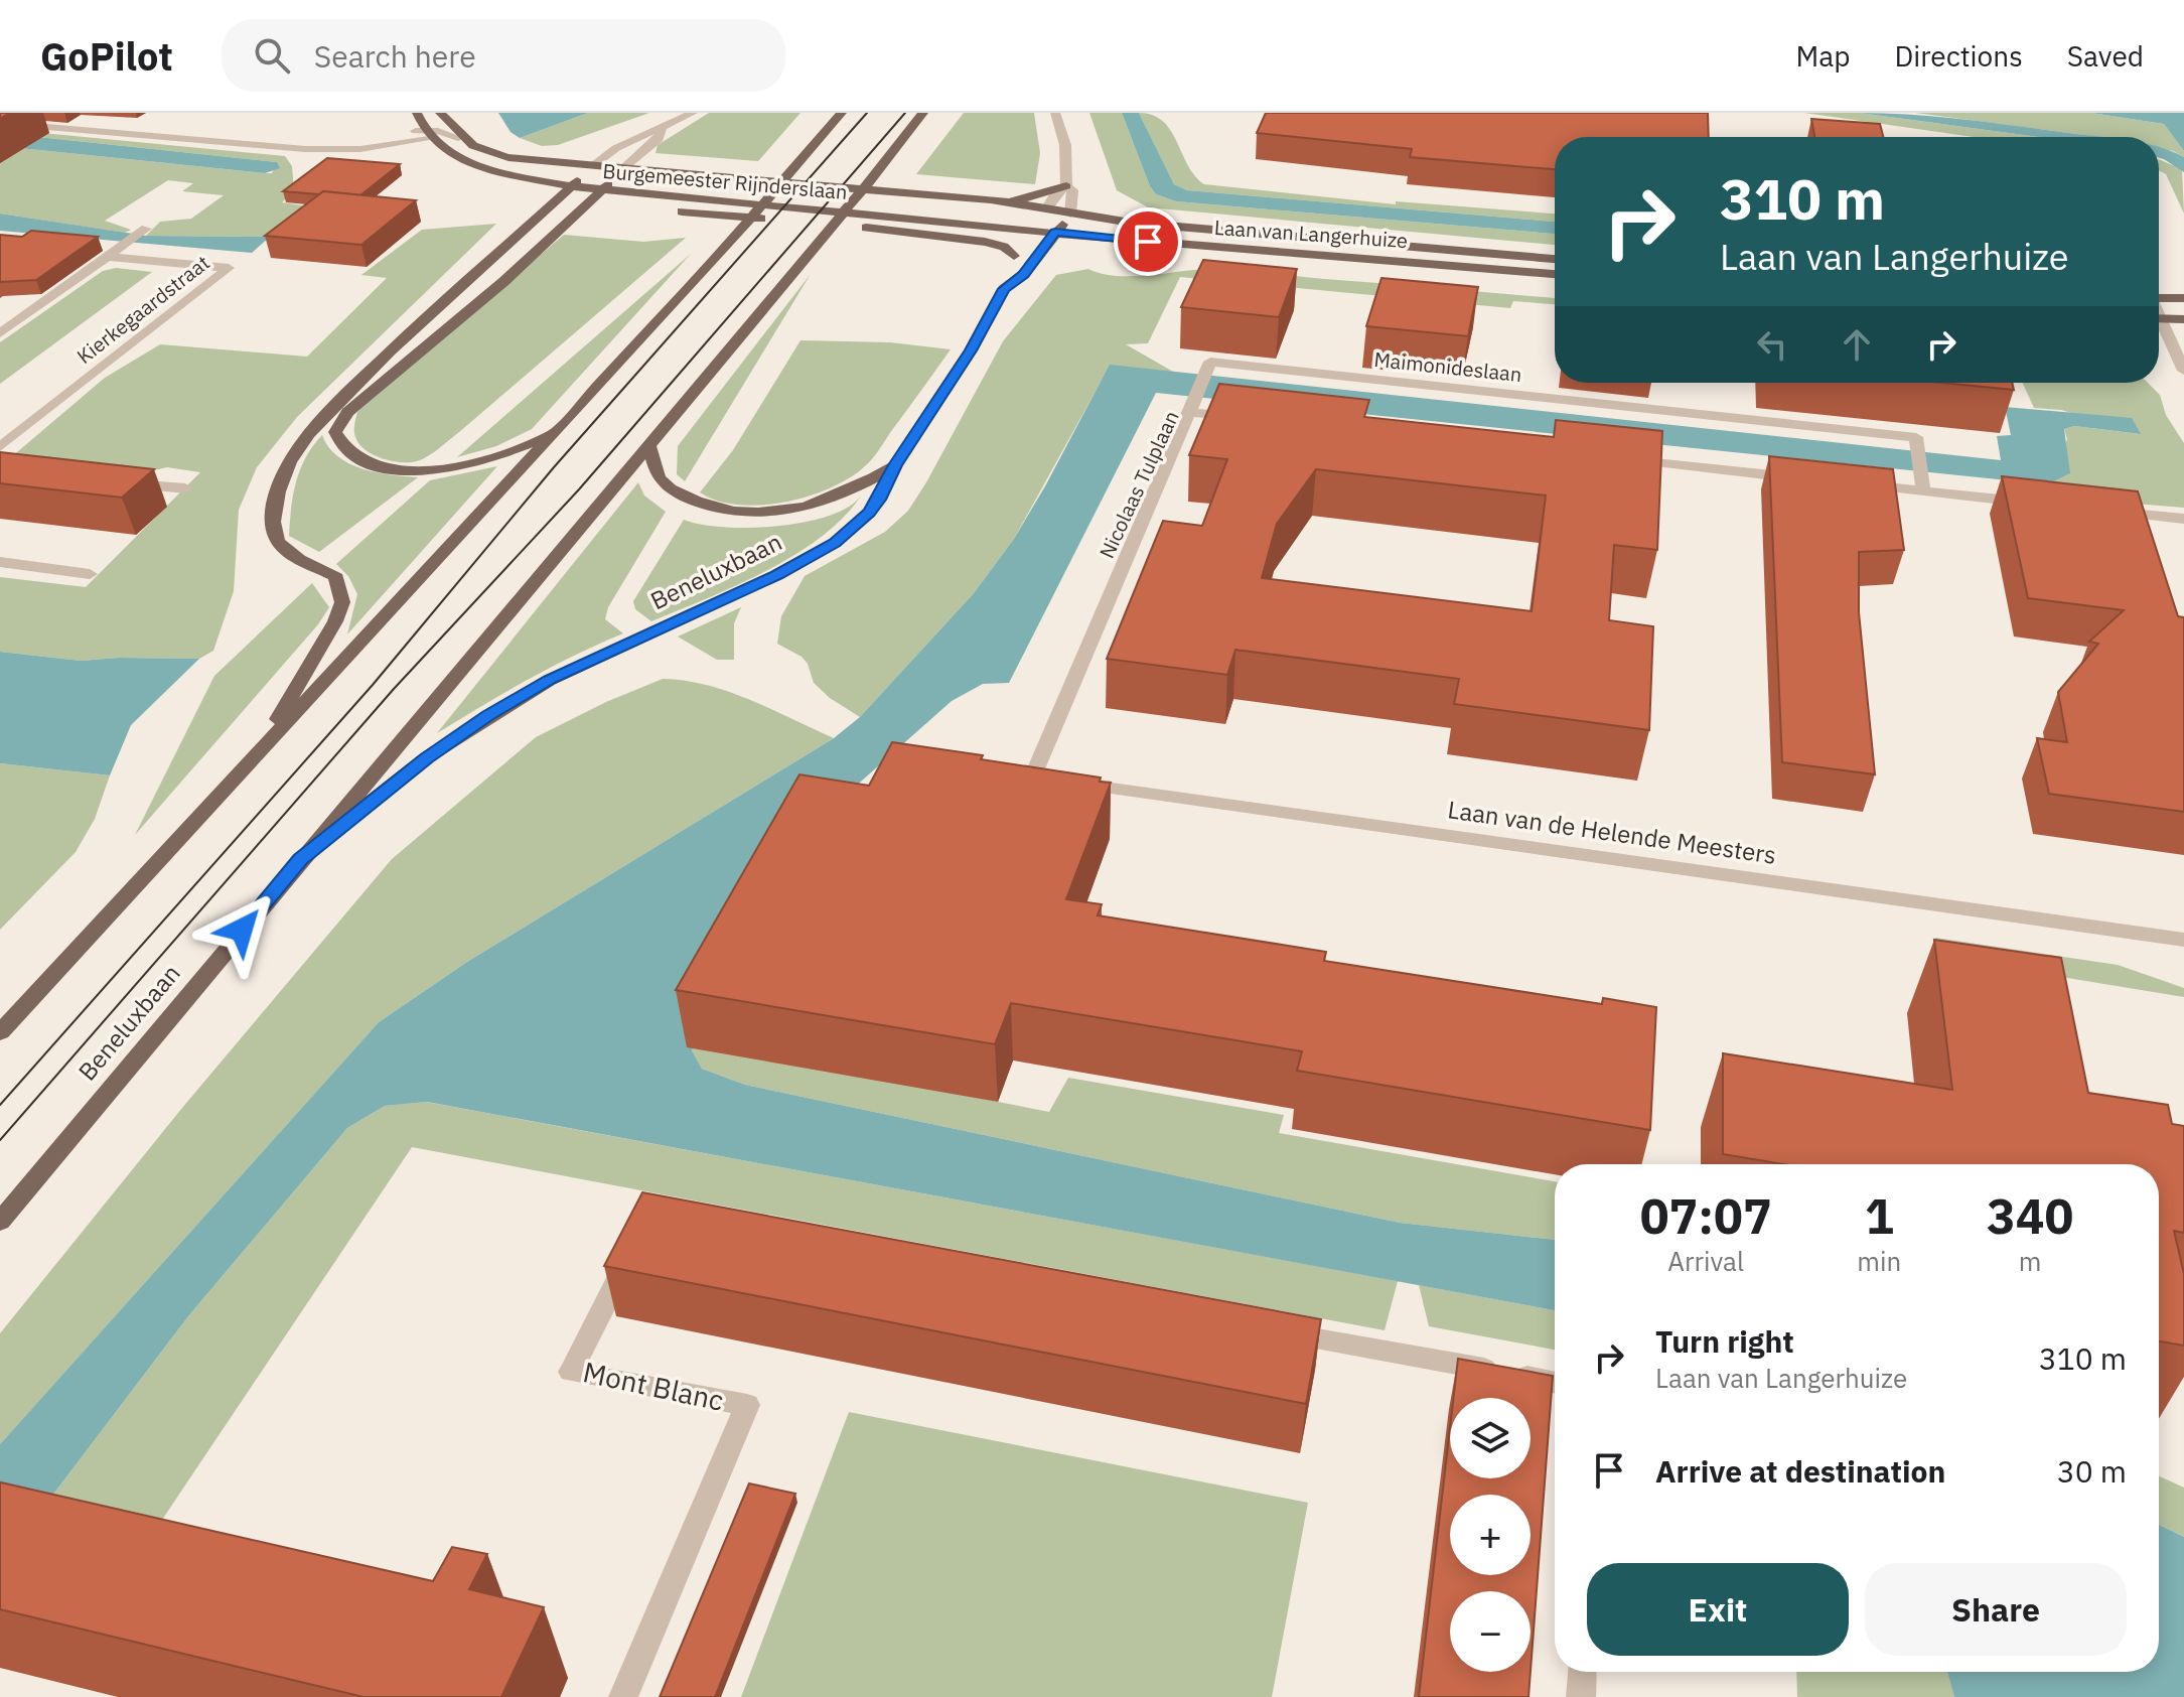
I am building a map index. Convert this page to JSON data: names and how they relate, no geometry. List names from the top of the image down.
{
  "streets": {
    "main road": ["Burgemeester Rijnderslaan", "Laan van Langerhuize", "Beneluxbaan"],
    "street": [
      "Kierkegaardstraat",
      "Maimonideslaan",
      "Nicolaas Tulplaan",
      "Laan van de Helende Meesters",
      "Mont Blanc"
    ]
  },
  "crossings": [
    ["Burgemeester Rijnderslaan", "Laan van Langerhuize"],
    ["Burgemeester Rijnderslaan", "Beneluxbaan"],
    ["Laan van Langerhuize", "Beneluxbaan"],
    ["Maimonideslaan", "Nicolaas Tulplaan"],
    ["Nicolaas Tulplaan", "Laan van de Helende Meesters"]
  ],
  "page": {
    "header": "GoPilot",
    "search": "Search here",
    "nav": ["Map", "Directions", "Saved"],
    "turn": ["310 m", "Laan van Langerhuize"],
    "eta": [
      "07:07",
      "Arrival",
      "1",
      "min",
      "340",
      "m"
    ],
    "list": [
      {
        "name": "Turn right",
        "note": "Laan van Langerhuize",
        "value": "310 m"
      },
      {
        "name": "Arrive at destination",
        "value": "30 m"
      }
    ],
    "map_buttons": ["+", "−"],
    "buttons": ["Exit", "Share"]
  }
}
